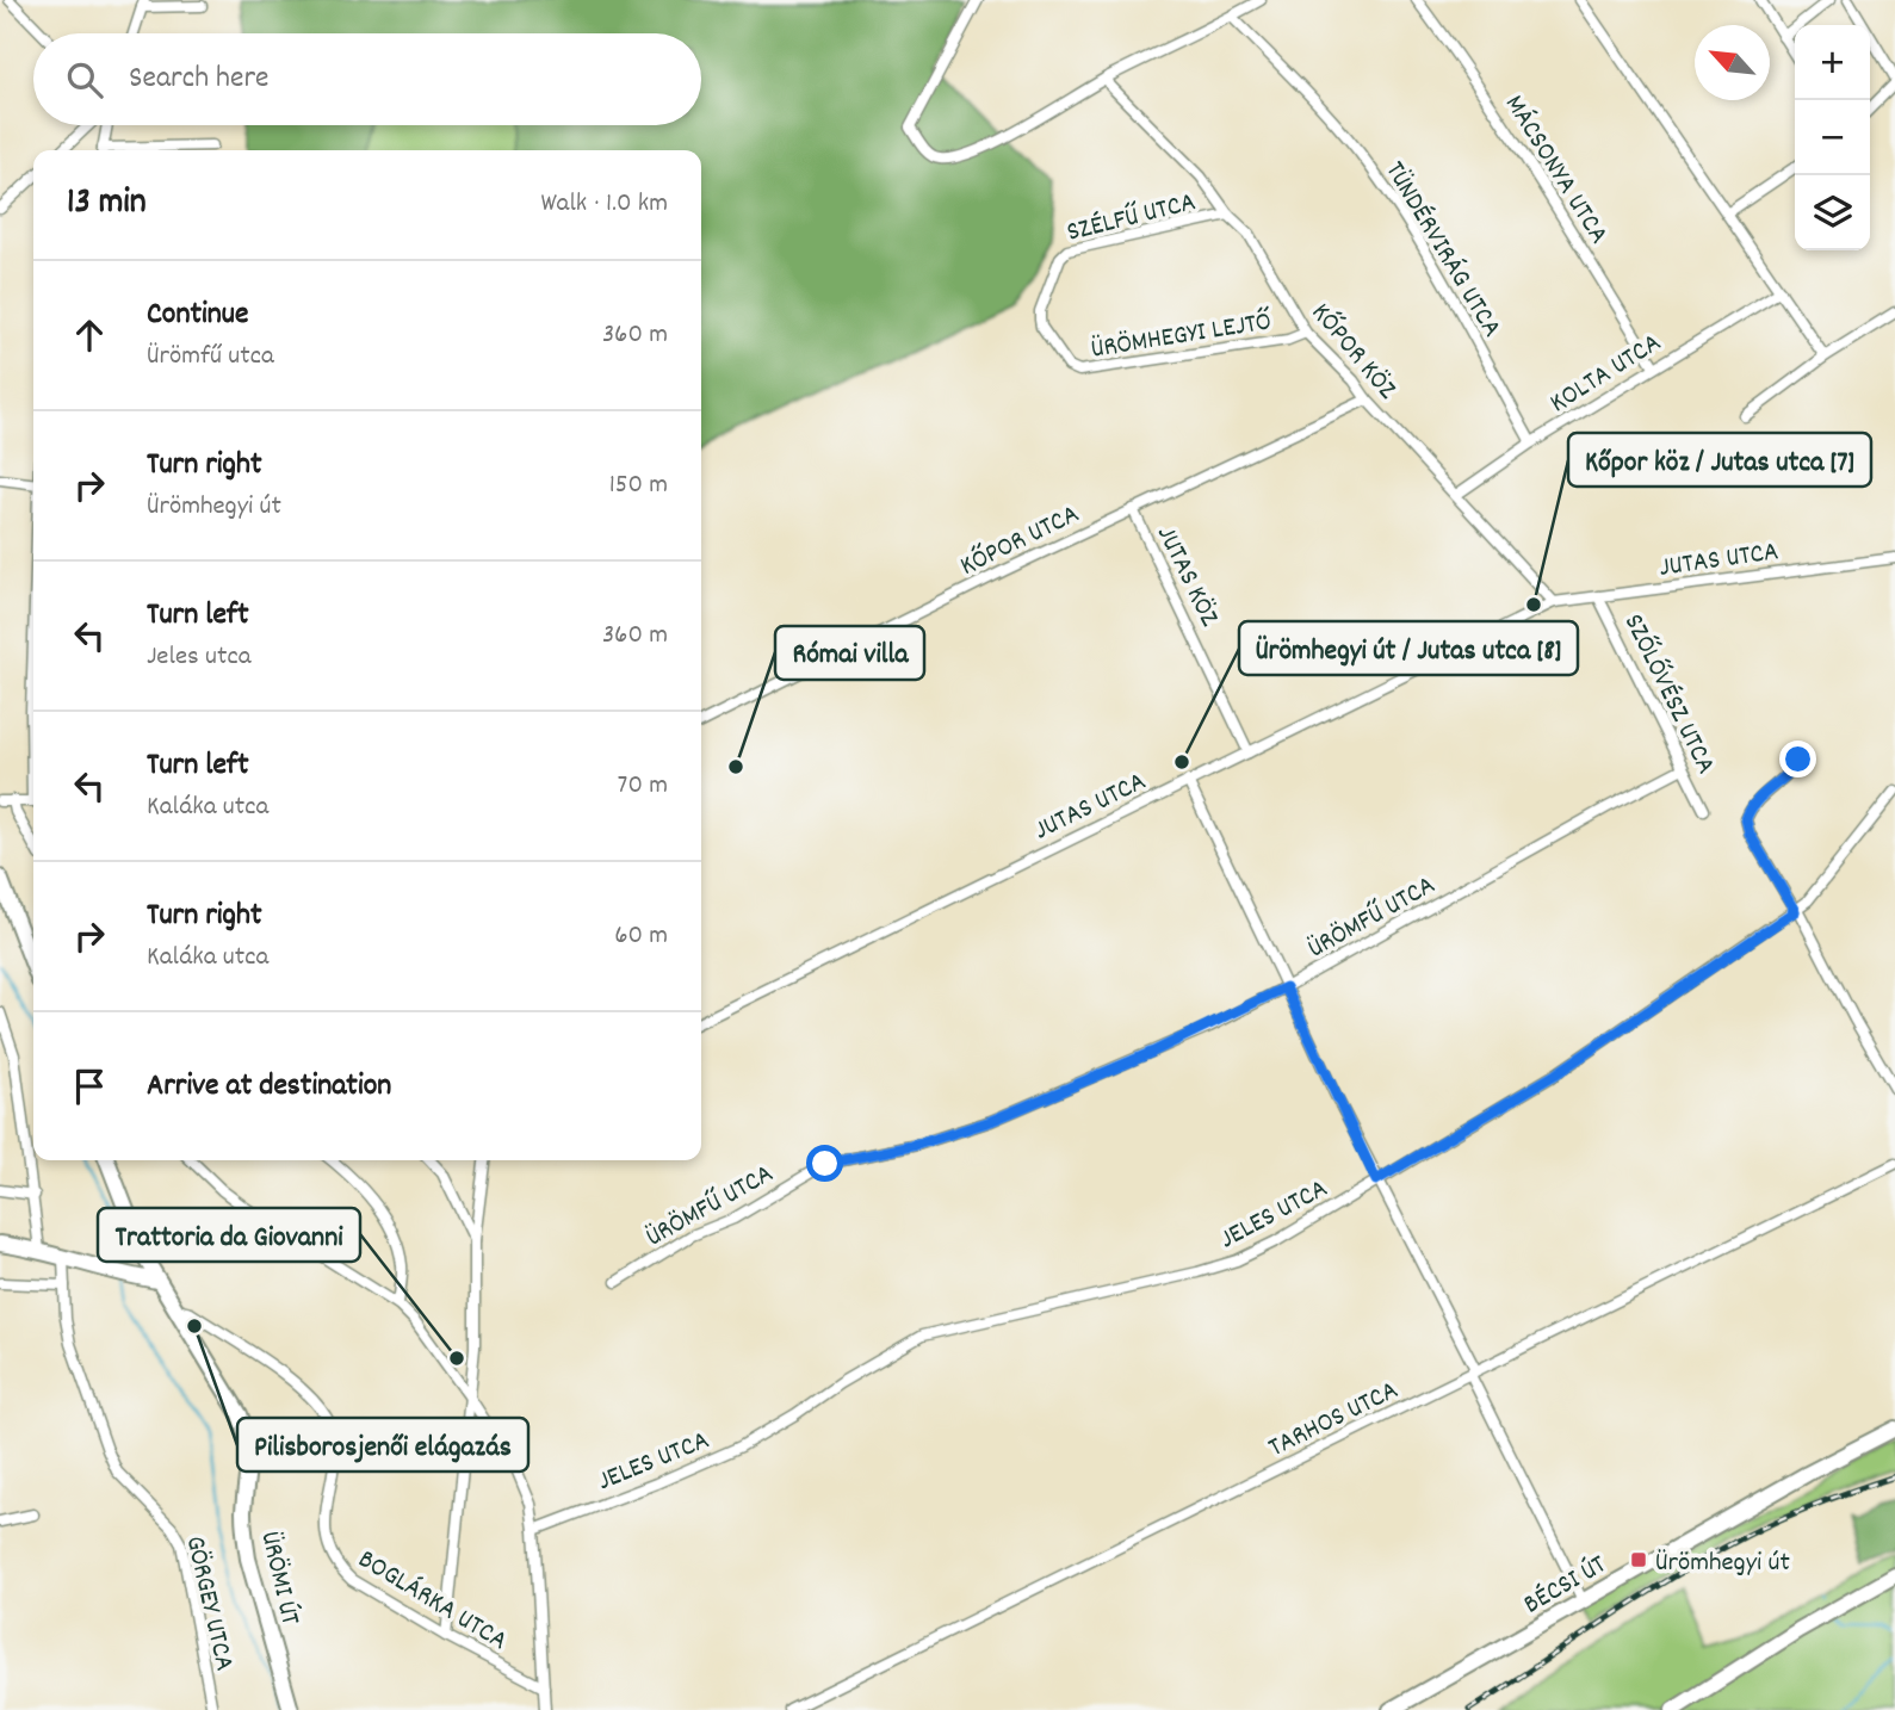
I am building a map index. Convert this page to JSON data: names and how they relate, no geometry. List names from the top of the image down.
{
  "streets": {
    "main road": ["ÜRÖMI ÚT", "BÉCSI ÚT"],
    "street": [
      "MÁCSONYA UTCA",
      "SZÉLFŰ UTCA",
      "TÜNDÉRVIRÁG UTCA",
      "ÜRÖMHEGYI LEJTŐ",
      "KŐPOR KÖZ",
      "KOLTA UTCA",
      "KŐPOR UTCA",
      "JUTAS UTCA",
      "JUTAS KÖZ",
      "SZŐLŐVÉSZ UTCA",
      "ÜRÖMFŰ UTCA",
      "JELES UTCA",
      "TARHOS UTCA",
      "BOGLÁRKA UTCA",
      "GÖRGEY UTCA"
    ]
  },
  "crossings": [
    ["MÁCSONYA UTCA", "KOLTA UTCA"],
    ["SZÉLFŰ UTCA", "ÜRÖMHEGYI LEJTŐ"],
    ["SZÉLFŰ UTCA", "KŐPOR KÖZ"],
    ["TÜNDÉRVIRÁG UTCA", "KOLTA UTCA"],
    ["ÜRÖMHEGYI LEJTŐ", "KŐPOR KÖZ"],
    ["KŐPOR KÖZ", "KOLTA UTCA"],
    ["KŐPOR KÖZ", "KŐPOR UTCA"],
    ["KŐPOR KÖZ", "JUTAS UTCA"],
    ["KŐPOR UTCA", "JUTAS KÖZ"],
    ["JUTAS UTCA", "JUTAS KÖZ"],
    ["JUTAS UTCA", "SZŐLŐVÉSZ UTCA"],
    ["SZŐLŐVÉSZ UTCA", "ÜRÖMFŰ UTCA"],
    ["ÜRÖMI ÚT", "BOGLÁRKA UTCA"]
  ],
  "places": {
    "other": [
      "Kőpor köz / Jutas utca [7]",
      "Ürömhegyi út / Jutas utca [8]",
      "Római villa",
      "Pilisborosjenői elágazás",
      "Trattoria da Giovanni"
    ],
    "transit": ["Ürömhegyi út"]
  },
  "north": "top left",
  "page": {
    "map_buttons": ["+", "−"],
    "search": "Search here",
    "heading": ["13 min", "Walk · 1.0 km"],
    "list": [
      ["Continue", "Ürömfű utca", "360 m"],
      ["Turn right", "Ürömhegyi út", "150 m"],
      ["Turn left", "Jeles utca", "360 m"],
      ["Turn left", "Kaláka utca", "70 m"],
      ["Turn right", "Kaláka utca", "60 m"],
      "Arrive at destination"
    ]
  }
}
